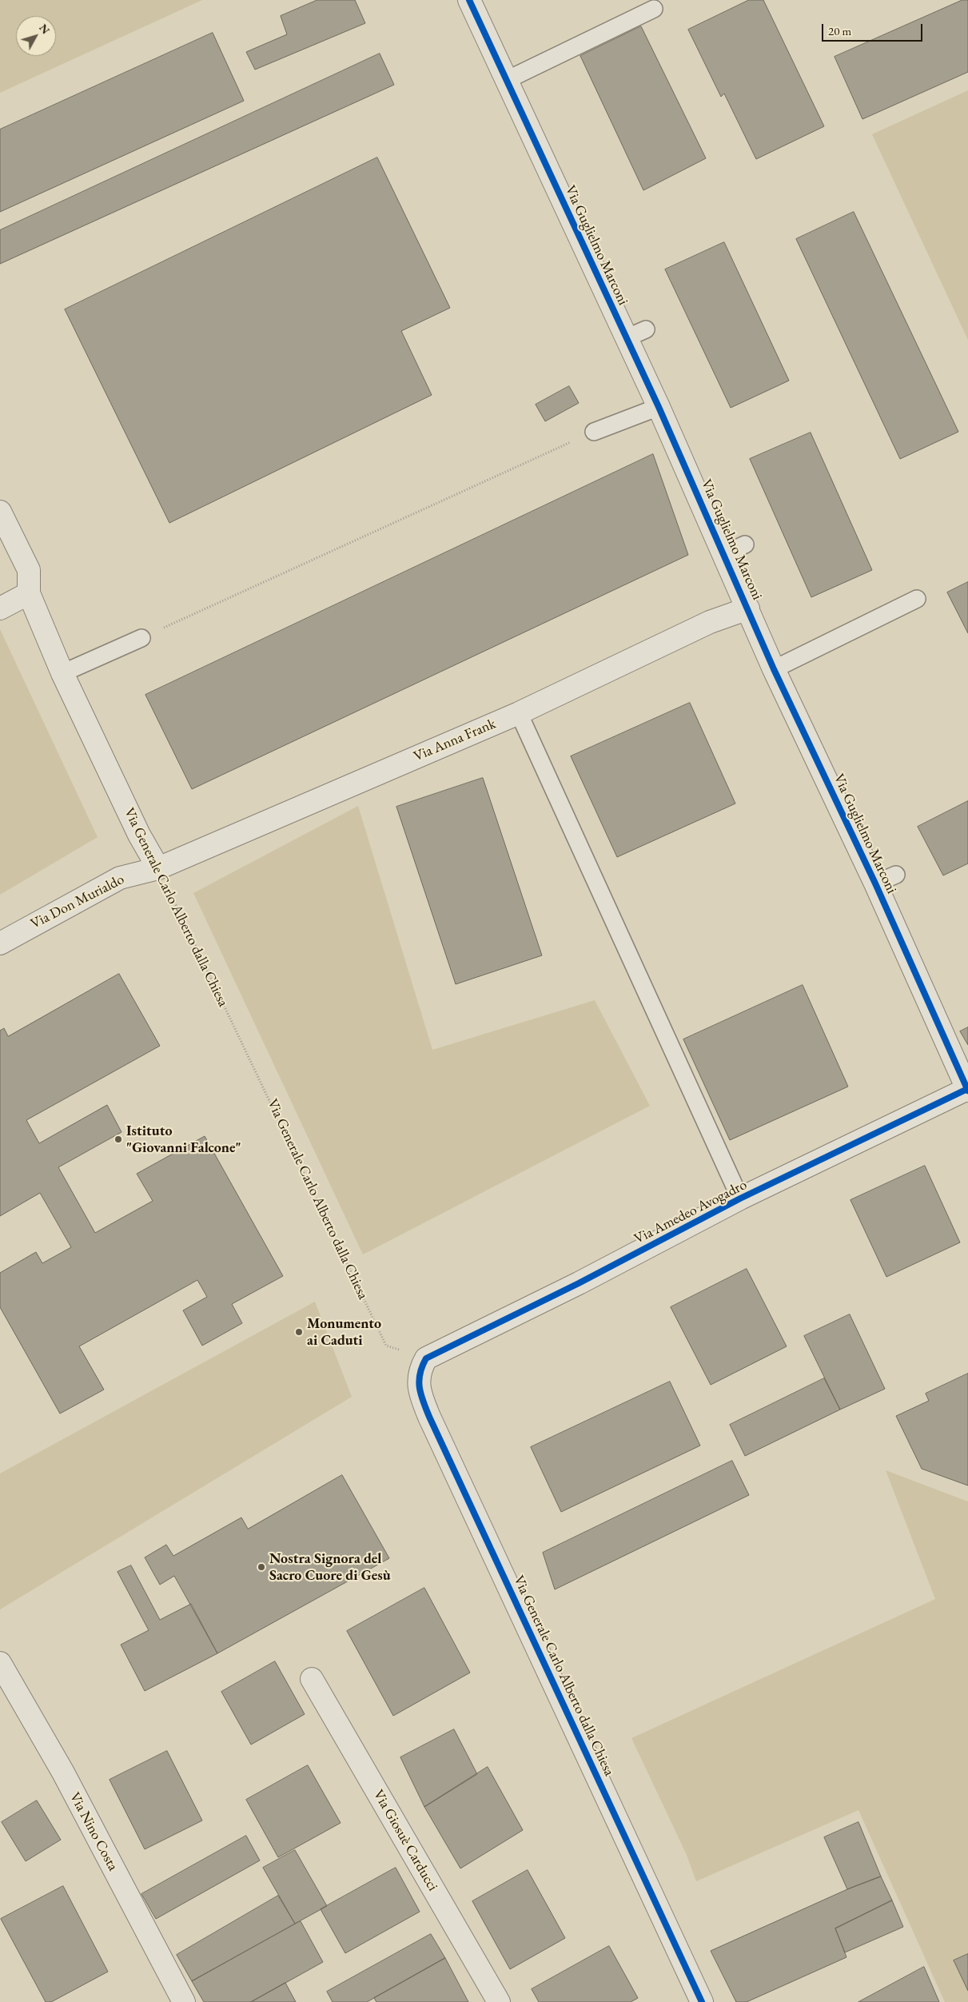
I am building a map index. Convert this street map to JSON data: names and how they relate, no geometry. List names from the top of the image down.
{
  "streets": {
    "street": [
      "Via Guglielmo Marconi",
      "Via Anna Frank",
      "Via Don Murialdo",
      "Via Generale Carlo Alberto dalla Chiesa",
      "Via Amedeo Avogadro",
      "Via Nino Costa",
      "Via Giosuè Carducci"
    ]
  },
  "crossings": [
    ["Via Guglielmo Marconi", "Via Anna Frank"],
    ["Via Guglielmo Marconi", "Via Amedeo Avogadro"],
    ["Via Anna Frank", "Via Don Murialdo"],
    ["Via Anna Frank", "Via Generale Carlo Alberto dalla Chiesa"],
    ["Via Don Murialdo", "Via Generale Carlo Alberto dalla Chiesa"],
    ["Via Generale Carlo Alberto dalla Chiesa", "Via Amedeo Avogadro"]
  ],
  "places": ["Istituto \"Giovanni Falcone\"", "Monumento ai Caduti", "Nostra Signora del Sacro Cuore di Gesù"],
  "scale_bar": "20 m",
  "north": "top right"
}
